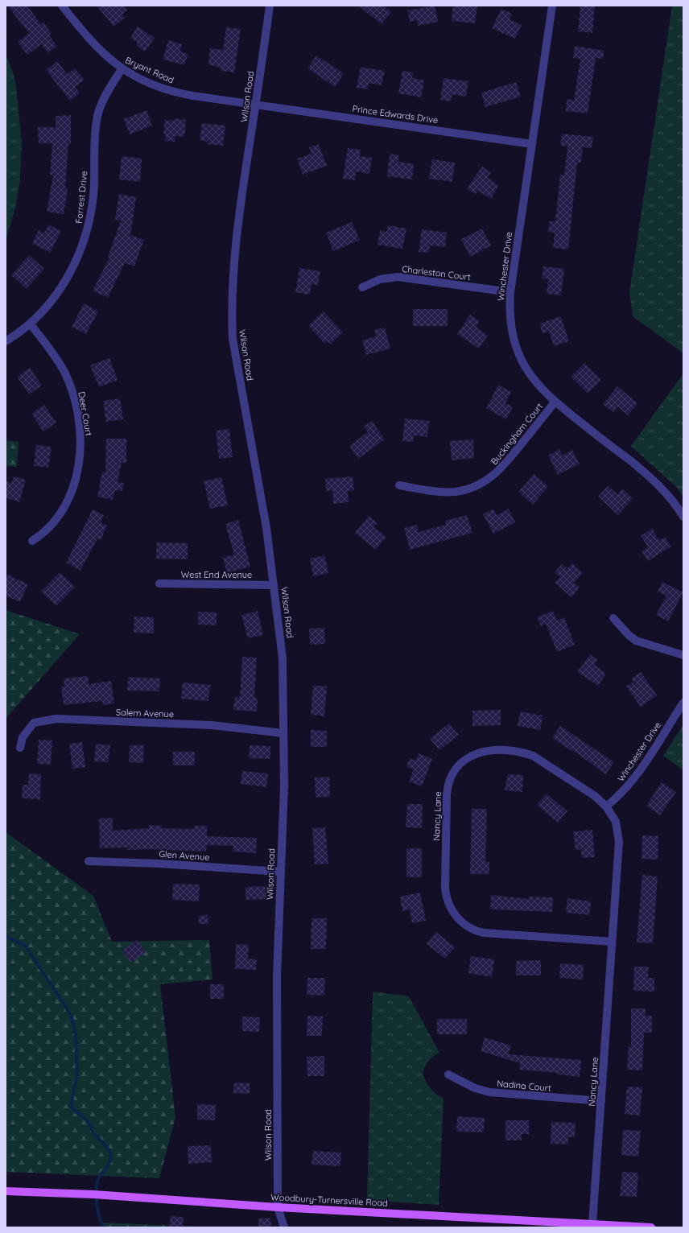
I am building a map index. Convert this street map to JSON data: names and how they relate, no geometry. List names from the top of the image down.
{
  "streets": {
    "main road": ["Woodbury-Turnersville Road"],
    "street": [
      "Bryant Road",
      "Wilson Road",
      "Prince Edwards Drive",
      "Forrest Drive",
      "Winchester Drive",
      "Charleston Court",
      "Deer Court",
      "Buckingham Court",
      "West End Avenue",
      "Salem Avenue",
      "Nancy Lane",
      "Glen Avenue",
      "Nadina Court"
    ]
  },
  "crossings": [
    ["Bryant Road", "Wilson Road"],
    ["Bryant Road", "Prince Edwards Drive"],
    ["Bryant Road", "Forrest Drive"],
    ["Wilson Road", "Prince Edwards Drive"],
    ["Wilson Road", "West End Avenue"],
    ["Wilson Road", "Salem Avenue"],
    ["Wilson Road", "Glen Avenue"],
    ["Wilson Road", "Woodbury-Turnersville Road"],
    ["Prince Edwards Drive", "Winchester Drive"],
    ["Forrest Drive", "Deer Court"],
    ["Winchester Drive", "Charleston Court"],
    ["Winchester Drive", "Buckingham Court"],
    ["Winchester Drive", "Nancy Lane"],
    ["Nancy Lane", "Nadina Court"],
    ["Nancy Lane", "Woodbury-Turnersville Road"]
  ]
}
